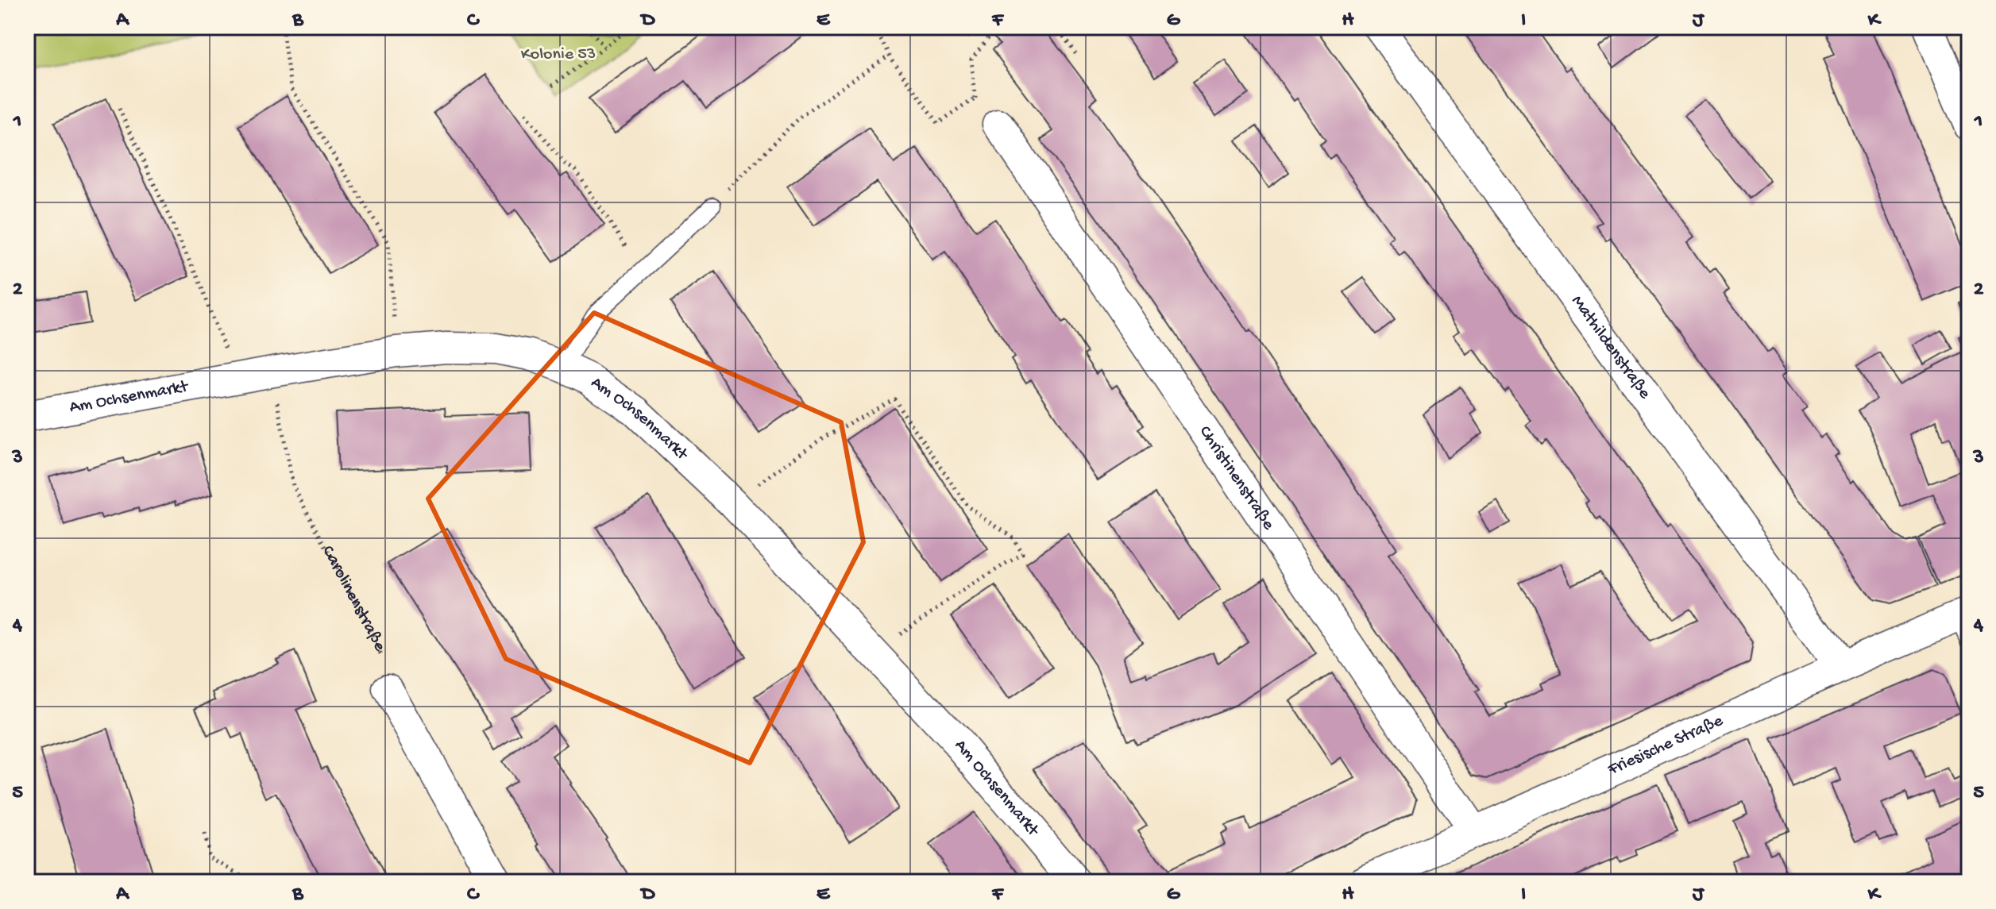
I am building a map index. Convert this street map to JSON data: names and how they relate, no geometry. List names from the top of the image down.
{
  "streets": {
    "street": [
      "Mathildenstraße",
      "Am Ochsenmarkt",
      "Christinenstraße",
      "Friesische Straße"
    ],
    "path": ["Carolinenstraße"]
  },
  "crossings": [
    ["Mathildenstraße", "Friesische Straße"],
    ["Am Ochsenmarkt", "Carolinenstraße"],
    ["Christinenstraße", "Friesische Straße"]
  ],
  "parks": ["Kolonie 53"],
  "grid": {
    "columns": [
      "A",
      "B",
      "C",
      "D",
      "E",
      "F",
      "G",
      "H",
      "I",
      "J",
      "K"
    ],
    "rows": [
      "1",
      "2",
      "3",
      "4",
      "5"
    ]
  }
}
